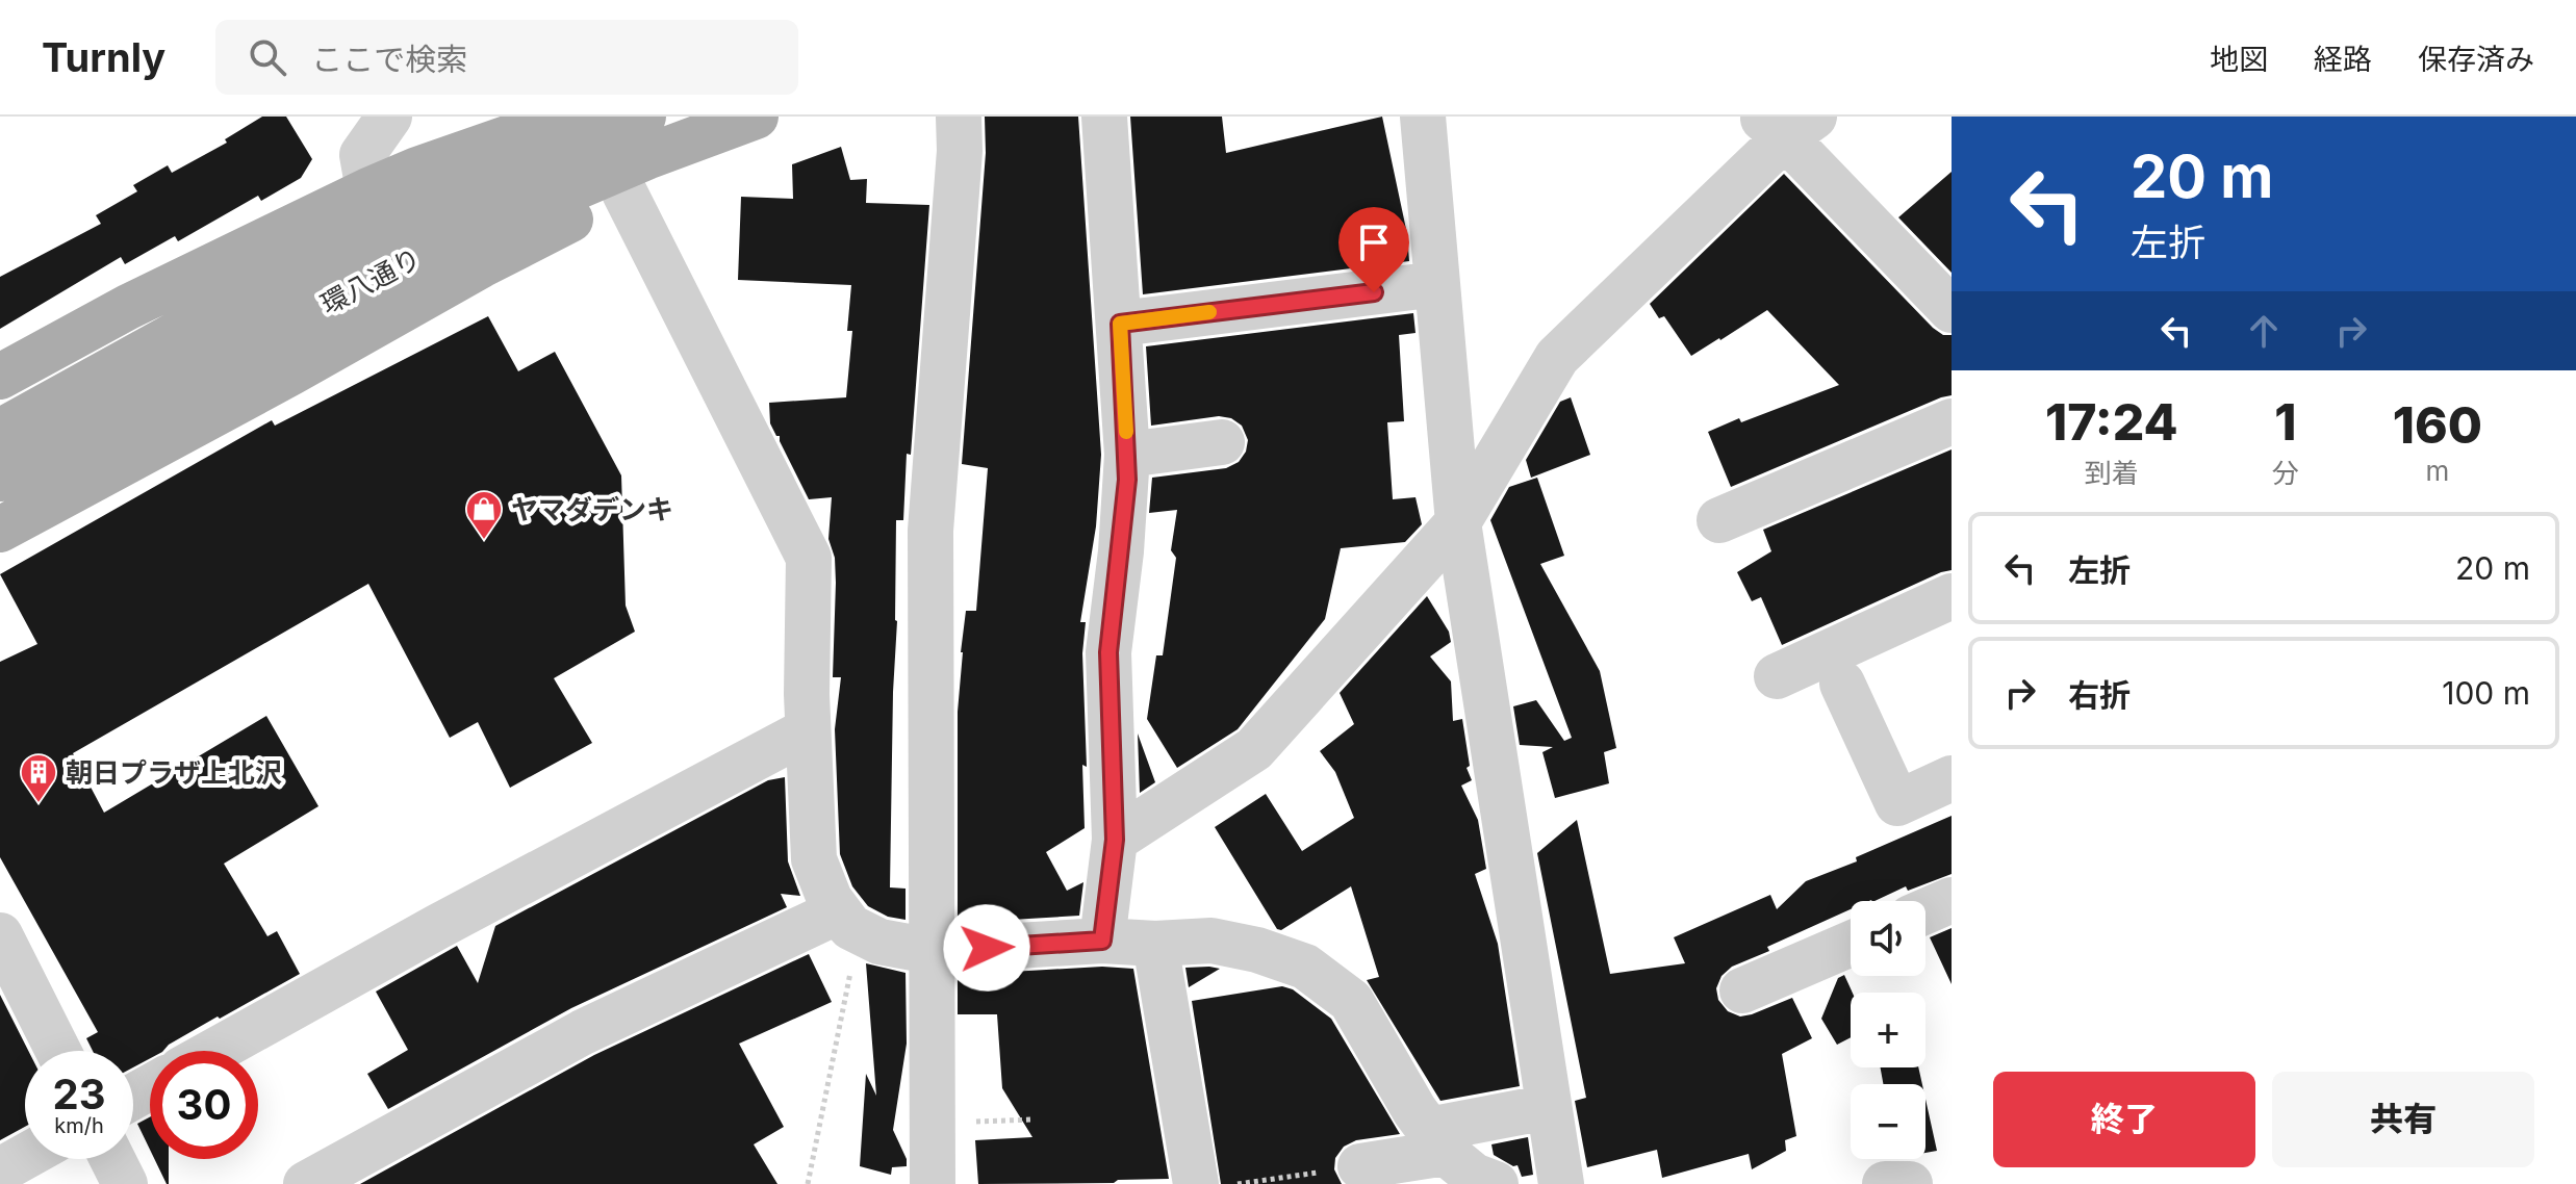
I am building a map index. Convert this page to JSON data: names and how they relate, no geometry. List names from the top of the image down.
{
  "streets": {
    "main road": ["環八通り"]
  },
  "places": {
    "shop": ["ヤマダデンキ"],
    "building": ["朝日プラザ上北沢"]
  },
  "page": {
    "header": "Turnly",
    "search": "ここで検索",
    "nav": ["地図", "経路", "保存済み"],
    "turn": ["20 m", "左折"],
    "eta": [
      "17:24",
      "到着",
      "1",
      "分",
      "160",
      "m"
    ],
    "list": [
      {
        "name": "左折",
        "value": "20 m"
      },
      {
        "name": "右折",
        "value": "100 m"
      }
    ],
    "map_buttons": ["+", "−"],
    "speed": "23 km/h",
    "limit": "30",
    "buttons": ["終了", "共有"]
  }
}
